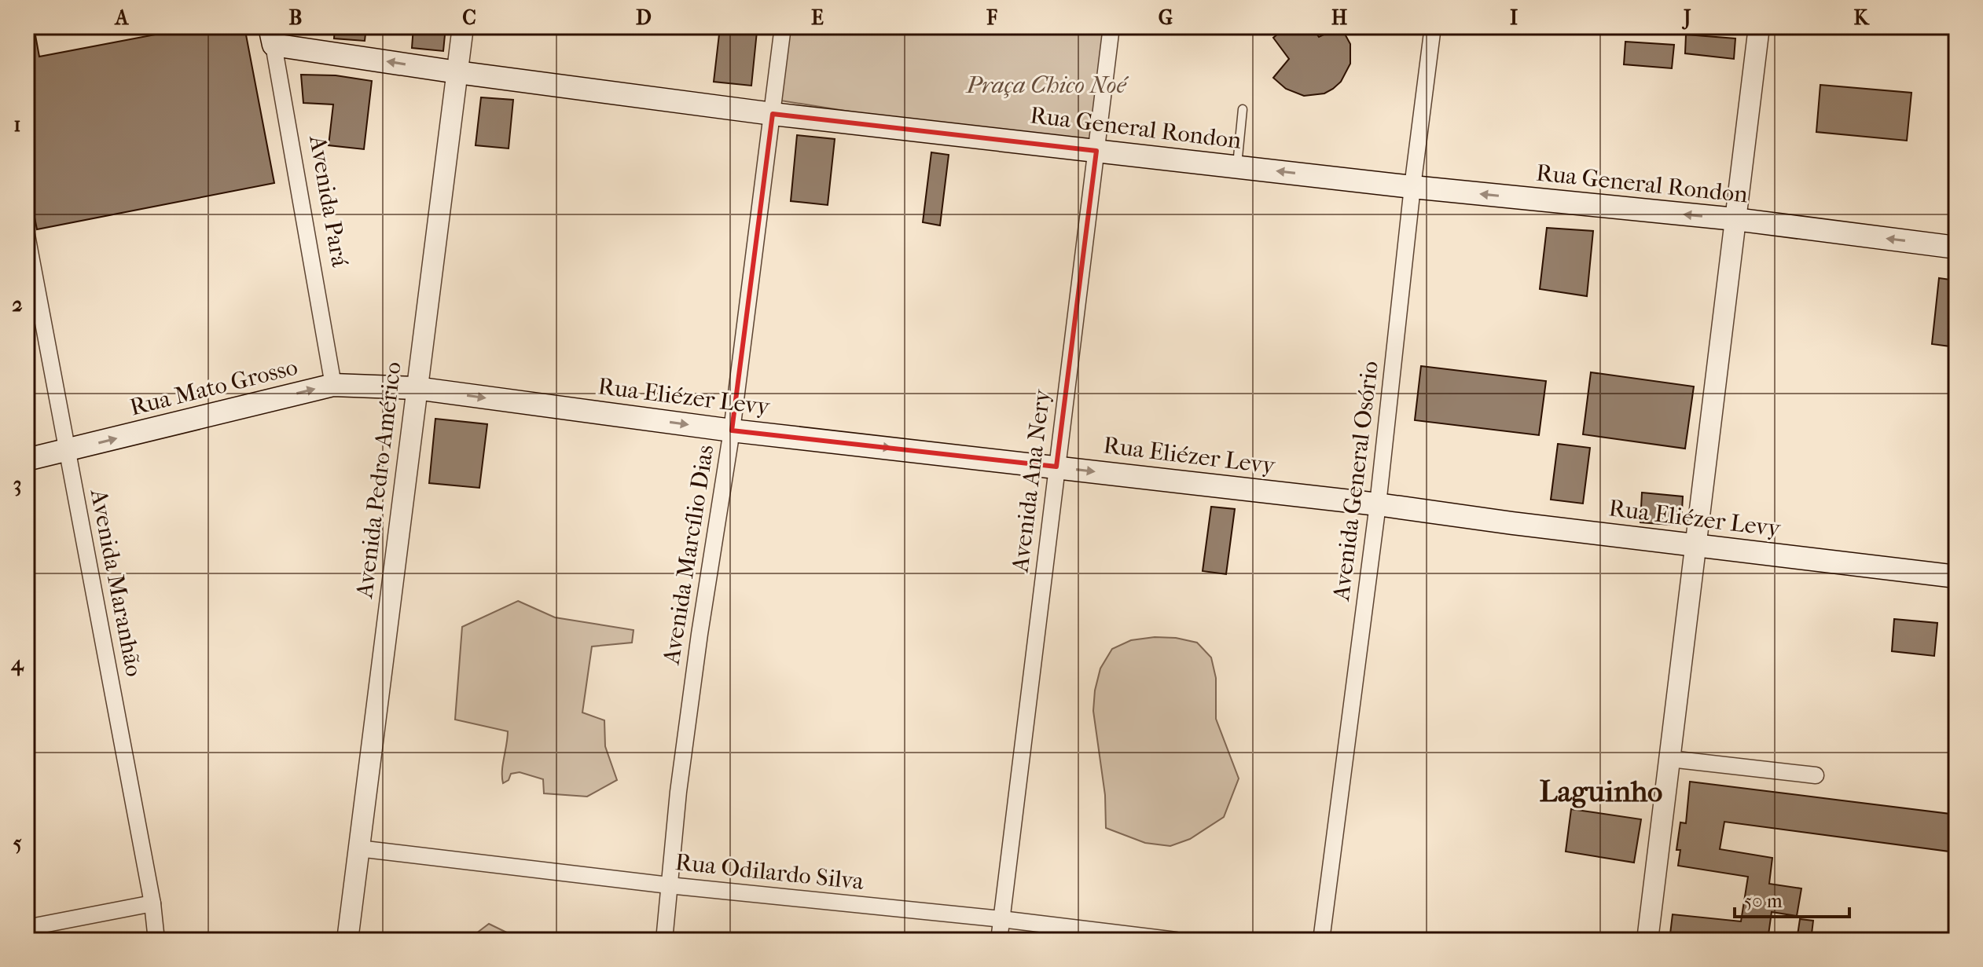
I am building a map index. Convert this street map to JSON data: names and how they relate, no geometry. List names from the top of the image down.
{
  "streets": {
    "main road": ["Rua General Rondon", "Rua Mato Grosso", "Rua Eliézer Levy"],
    "street": [
      "Avenida Pará",
      "Avenida Pedro Américo",
      "Avenida Ana Nery",
      "Avenida General Osório",
      "Avenida Marcílio Dias",
      "Avenida Maranhão",
      "Rua Odilardo Silva"
    ]
  },
  "crossings": [
    ["Rua General Rondon", "Avenida Pará"],
    ["Rua General Rondon", "Avenida Pedro Américo"],
    ["Rua General Rondon", "Avenida Ana Nery"],
    ["Rua General Rondon", "Avenida General Osório"],
    ["Rua General Rondon", "Avenida Marcílio Dias"],
    ["Avenida Pará", "Rua Mato Grosso"],
    ["Rua Mato Grosso", "Rua Eliézer Levy"],
    ["Rua Mato Grosso", "Avenida Pedro Américo"],
    ["Rua Mato Grosso", "Avenida Maranhão"],
    ["Rua Eliézer Levy", "Avenida Pedro Américo"],
    ["Rua Eliézer Levy", "Avenida Ana Nery"],
    ["Rua Eliézer Levy", "Avenida General Osório"],
    ["Rua Eliézer Levy", "Avenida Marcílio Dias"],
    ["Avenida Pedro Américo", "Rua Odilardo Silva"],
    ["Avenida Ana Nery", "Rua Odilardo Silva"],
    ["Avenida Marcílio Dias", "Rua Odilardo Silva"]
  ],
  "one_way": ["Rua General Rondon", "Rua Mato Grosso", "Rua Eliézer Levy"],
  "districts": ["Laguinho"],
  "parks": ["Praça Chico Noé"],
  "scale_bar": "50 m",
  "grid": {
    "columns": [
      "A",
      "B",
      "C",
      "D",
      "E",
      "F",
      "G",
      "H",
      "I",
      "J",
      "K"
    ],
    "rows": [
      "1",
      "2",
      "3",
      "4",
      "5"
    ]
  }
}
